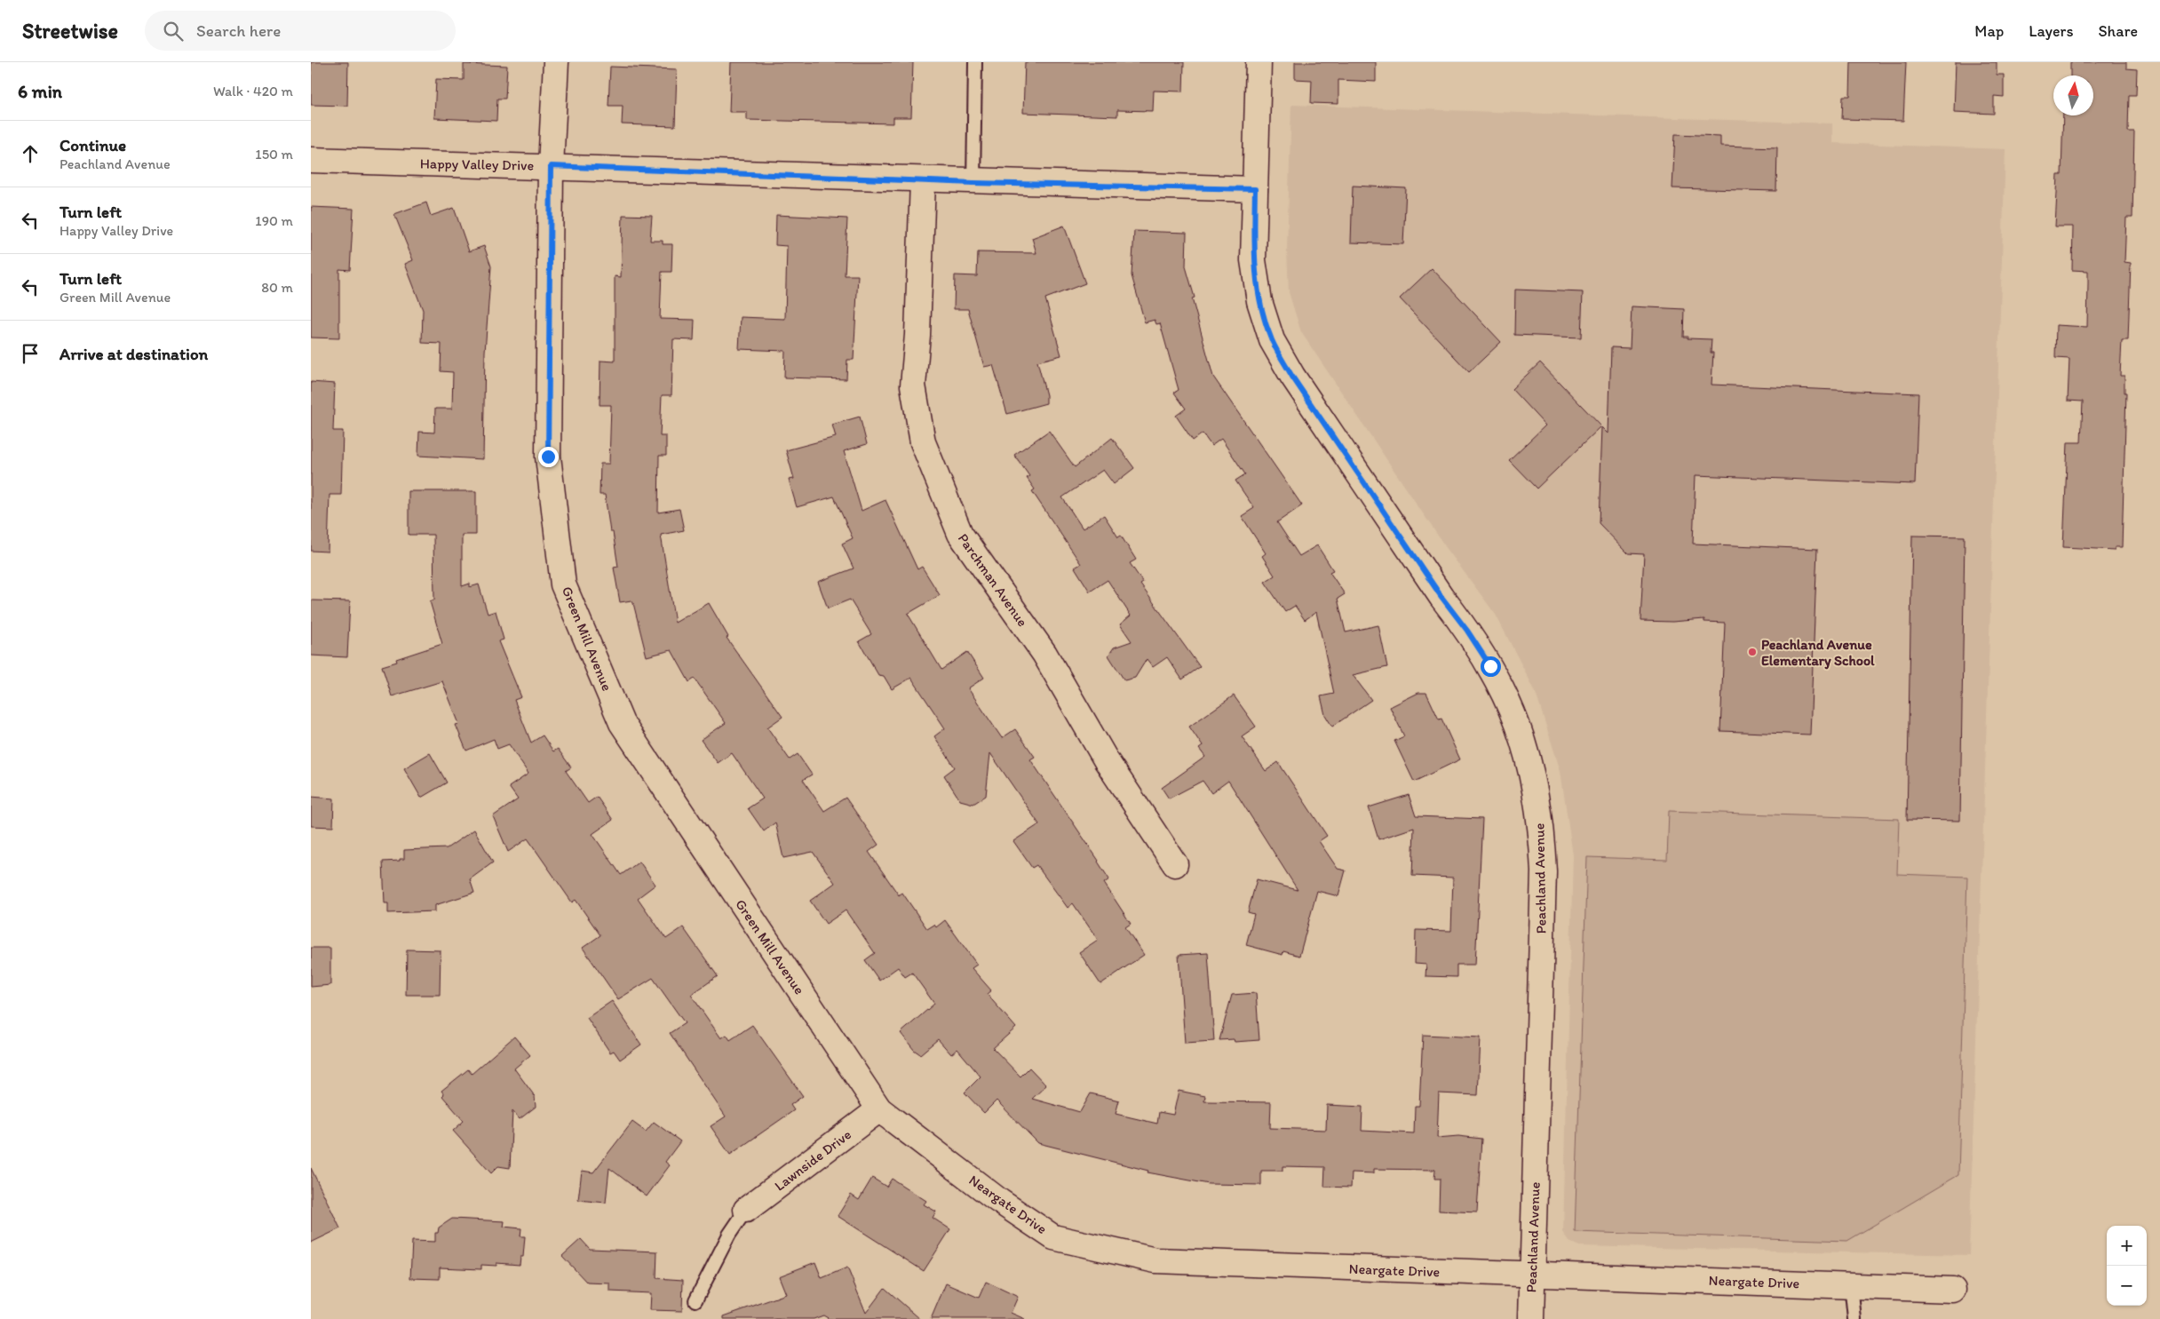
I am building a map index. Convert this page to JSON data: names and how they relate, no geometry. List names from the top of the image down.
{
  "streets": {
    "street": [
      "Happy Valley Drive",
      "Parchman Avenue",
      "Green Mill Avenue",
      "Peachland Avenue",
      "Lawnside Drive",
      "Neargate Drive"
    ]
  },
  "crossings": [
    ["Happy Valley Drive", "Parchman Avenue"],
    ["Happy Valley Drive", "Green Mill Avenue"],
    ["Happy Valley Drive", "Peachland Avenue"],
    ["Green Mill Avenue", "Lawnside Drive"],
    ["Green Mill Avenue", "Neargate Drive"],
    ["Peachland Avenue", "Neargate Drive"],
    ["Lawnside Drive", "Neargate Drive"]
  ],
  "places": ["Peachland Avenue Elementary School"],
  "north": "top",
  "page": {
    "header": "Streetwise",
    "search": "Search here",
    "nav": ["Map", "Layers", "Share"],
    "heading": ["6 min", "Walk · 420 m"],
    "list": [
      ["Continue", "Peachland Avenue", "150 m"],
      ["Turn left", "Happy Valley Drive", "190 m"],
      ["Turn left", "Green Mill Avenue", "80 m"],
      "Arrive at destination"
    ],
    "map_buttons": ["+", "−"]
  }
}
